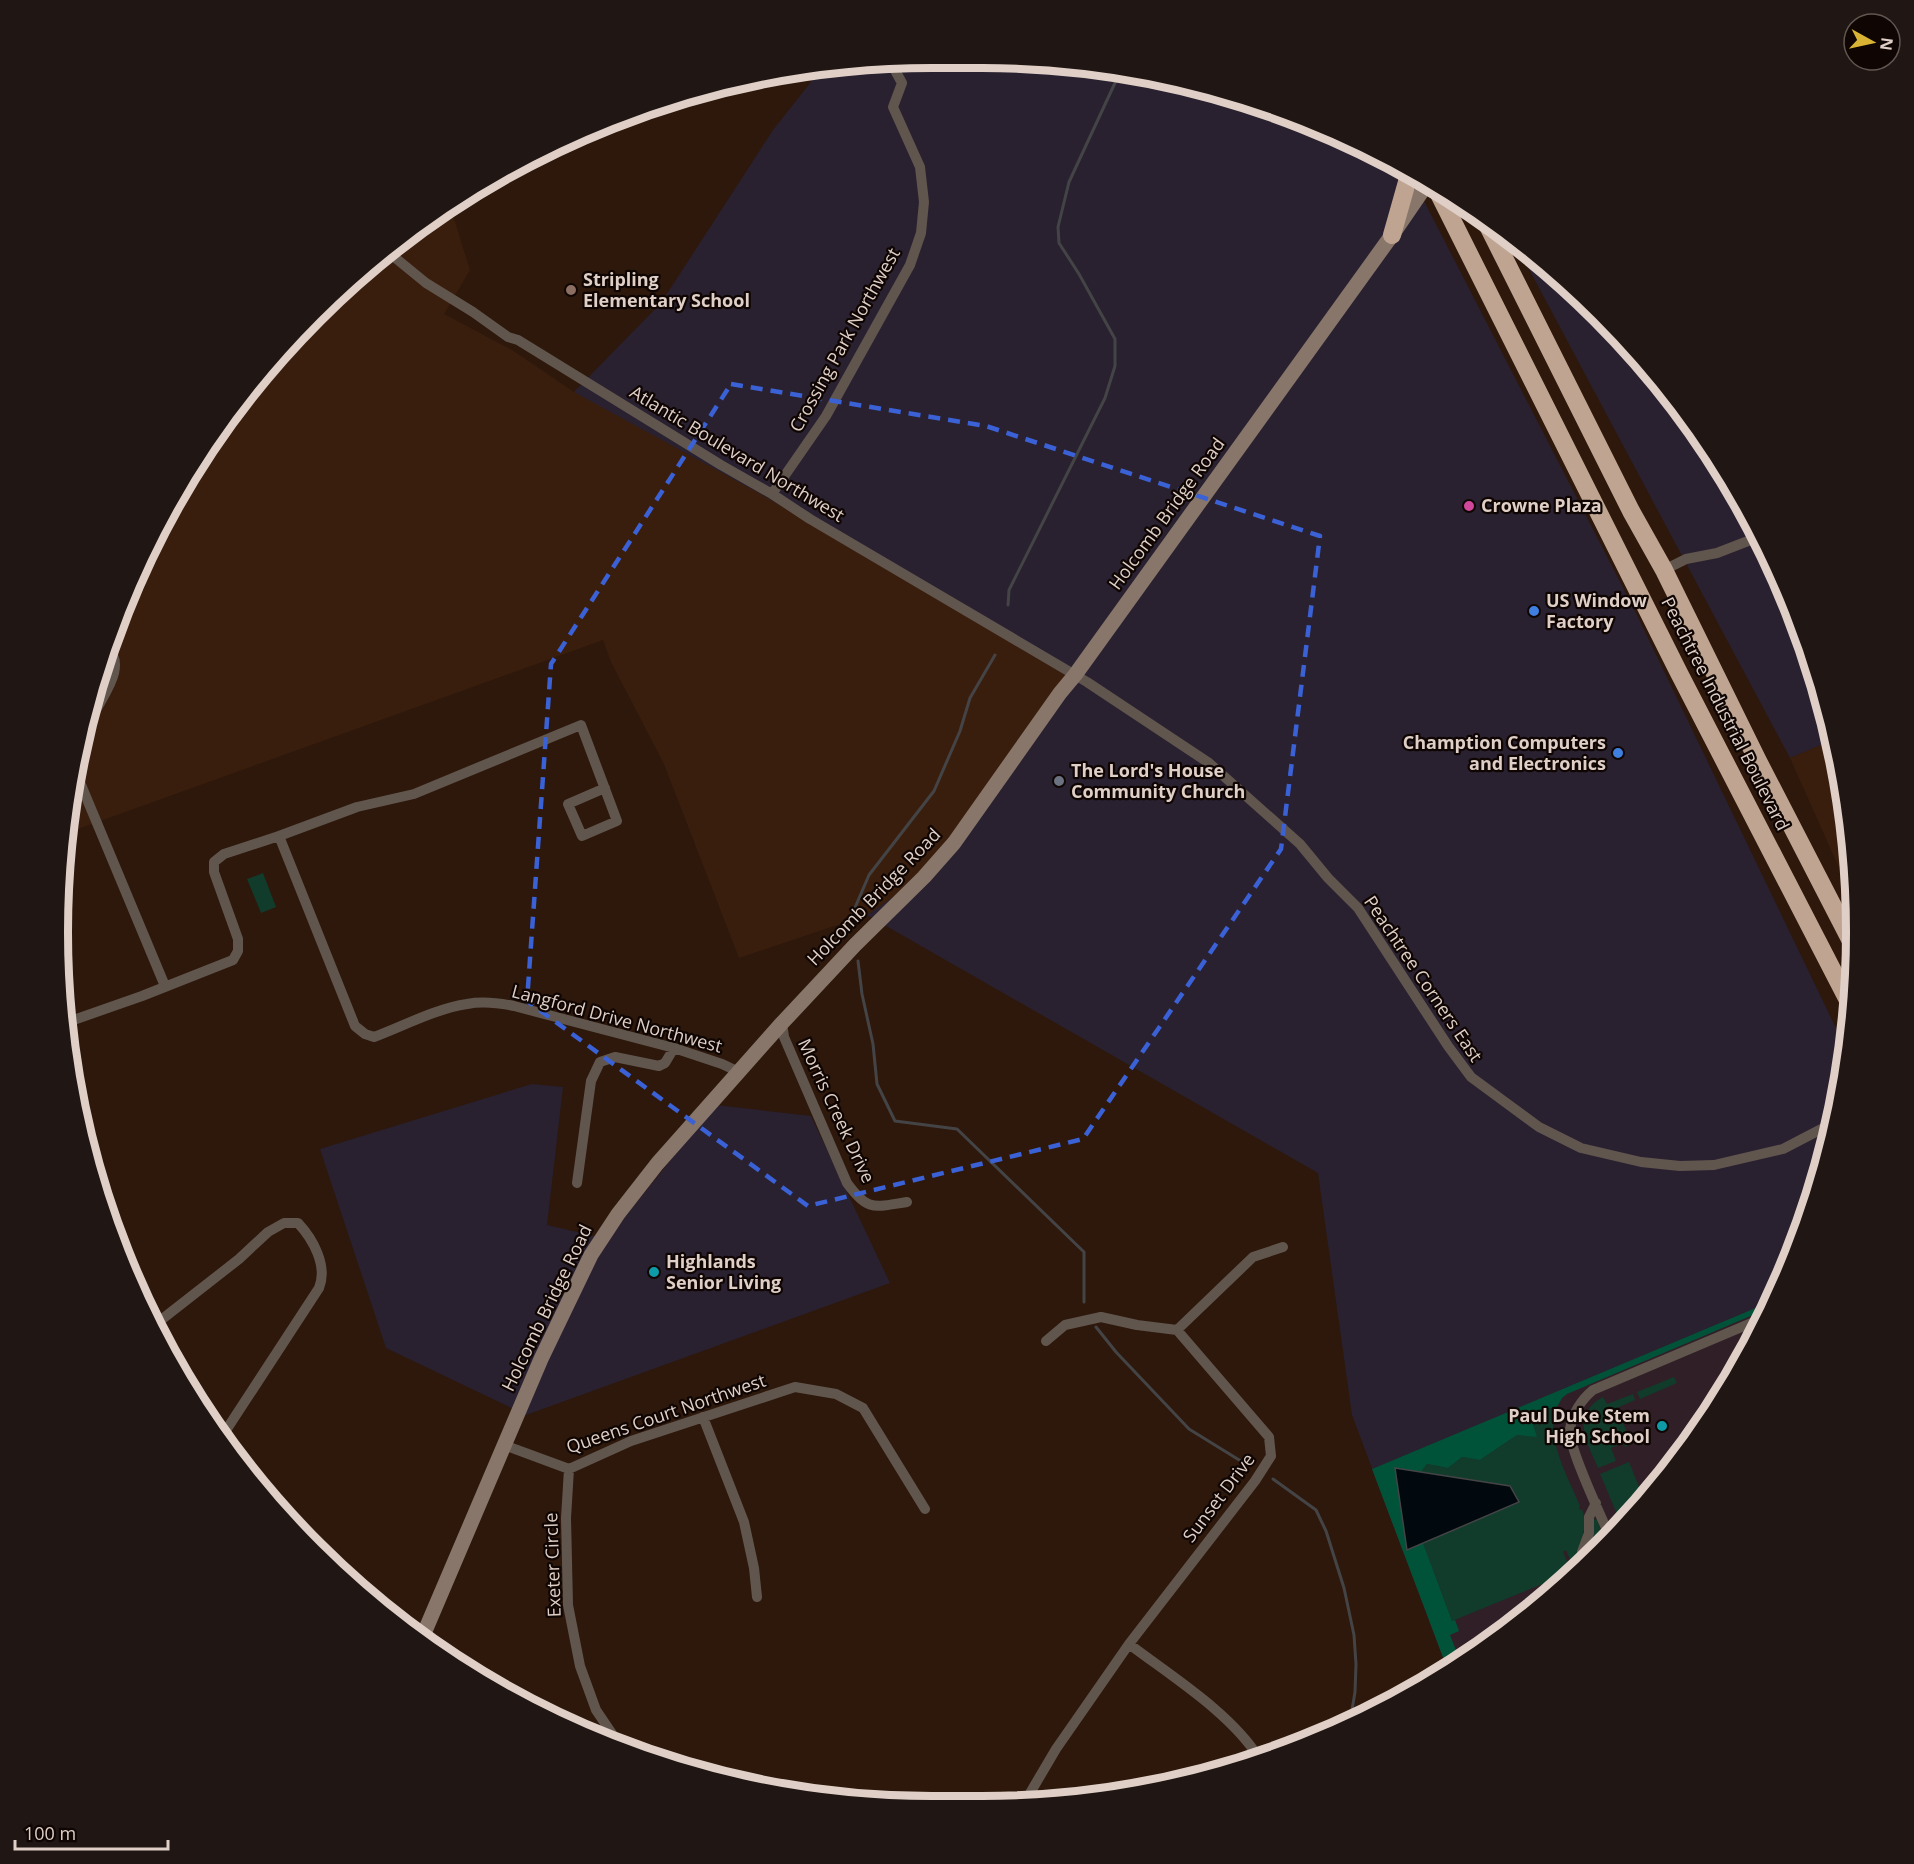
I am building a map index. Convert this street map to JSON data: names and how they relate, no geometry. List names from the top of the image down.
{
  "streets": {
    "highway": ["Peachtree Industrial Boulevard"],
    "street": [
      "Crossing Park Northwest",
      "Atlantic Boulevard Northwest",
      "Holcomb Bridge Road",
      "Peachtree Corners East",
      "Langford Drive Northwest",
      "Morris Creek Drive",
      "Queens Court Northwest",
      "Sunset Drive",
      "Exeter Circle"
    ]
  },
  "crossings": [
    ["Crossing Park Northwest", "Atlantic Boulevard Northwest"],
    ["Atlantic Boulevard Northwest", "Holcomb Bridge Road"],
    ["Atlantic Boulevard Northwest", "Peachtree Corners East"],
    ["Holcomb Bridge Road", "Peachtree Corners East"],
    ["Holcomb Bridge Road", "Langford Drive Northwest"],
    ["Holcomb Bridge Road", "Morris Creek Drive"],
    ["Holcomb Bridge Road", "Queens Court Northwest"],
    ["Queens Court Northwest", "Exeter Circle"]
  ],
  "places": [
    "Stripling Elementary School",
    "Crowne Plaza",
    "US Window Factory",
    "Chamption Computers and Electronics",
    "The Lord's House Community Church",
    "Highlands Senior Living",
    "Paul Duke Stem High School"
  ],
  "scale_bar": "100 m",
  "north": "right"
}
